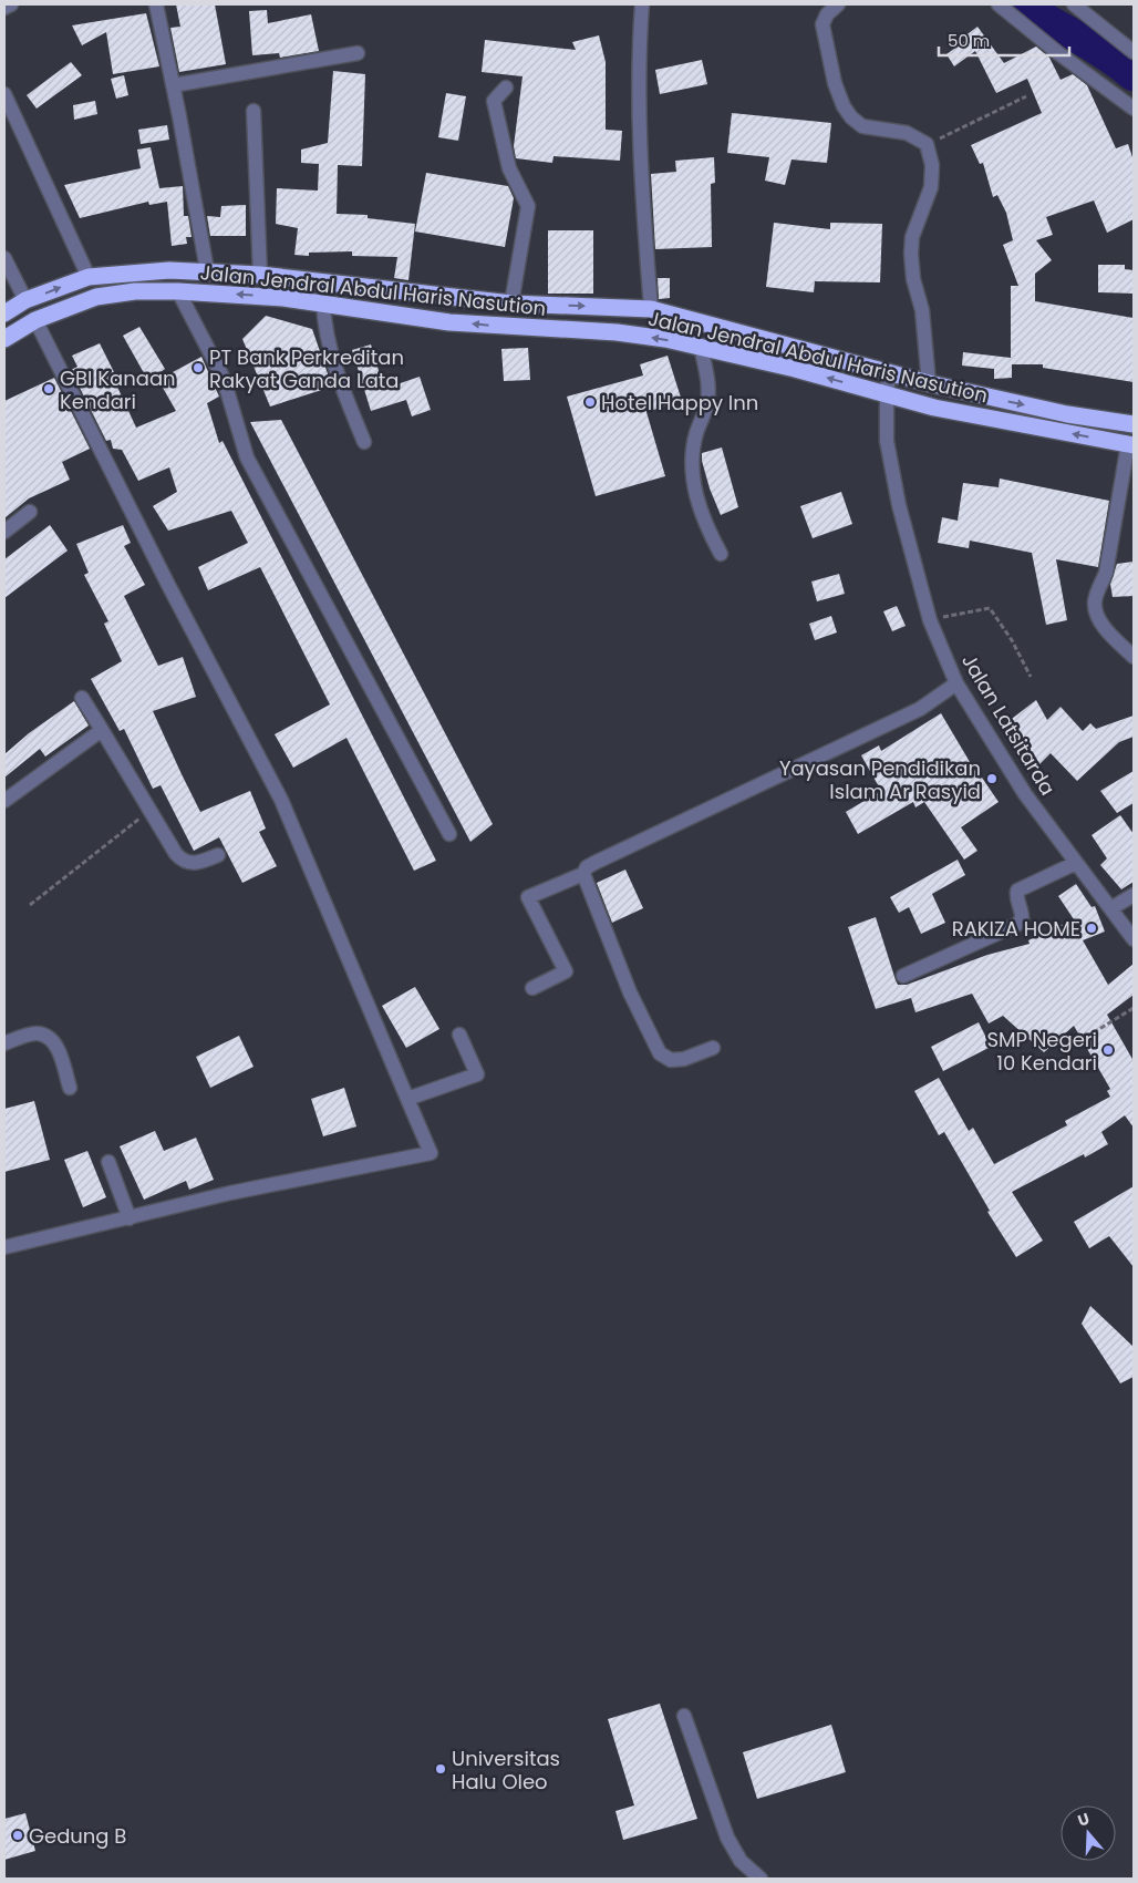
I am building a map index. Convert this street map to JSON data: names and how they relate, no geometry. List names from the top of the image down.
{
  "streets": {
    "highway": ["Jalan Jendral Abdul Haris Nasution"],
    "street": ["Jalan Latsitarda"]
  },
  "crossings": [
    ["Jalan Jendral Abdul Haris Nasution", "Jalan Latsitarda"]
  ],
  "places": [
    "PT Bank Perkreditan Rakyat Ganda Lata",
    "GBI Kanaan Kendari",
    "Hotel Happy Inn",
    "Yayasan Pendidikan Islam Ar Rasyid",
    "RAKIZA HOME",
    "SMP Negeri 10 Kendari",
    "Universitas Halu Oleo",
    "Gedung B"
  ],
  "scale_bar": "50 m",
  "north": "top"
}
